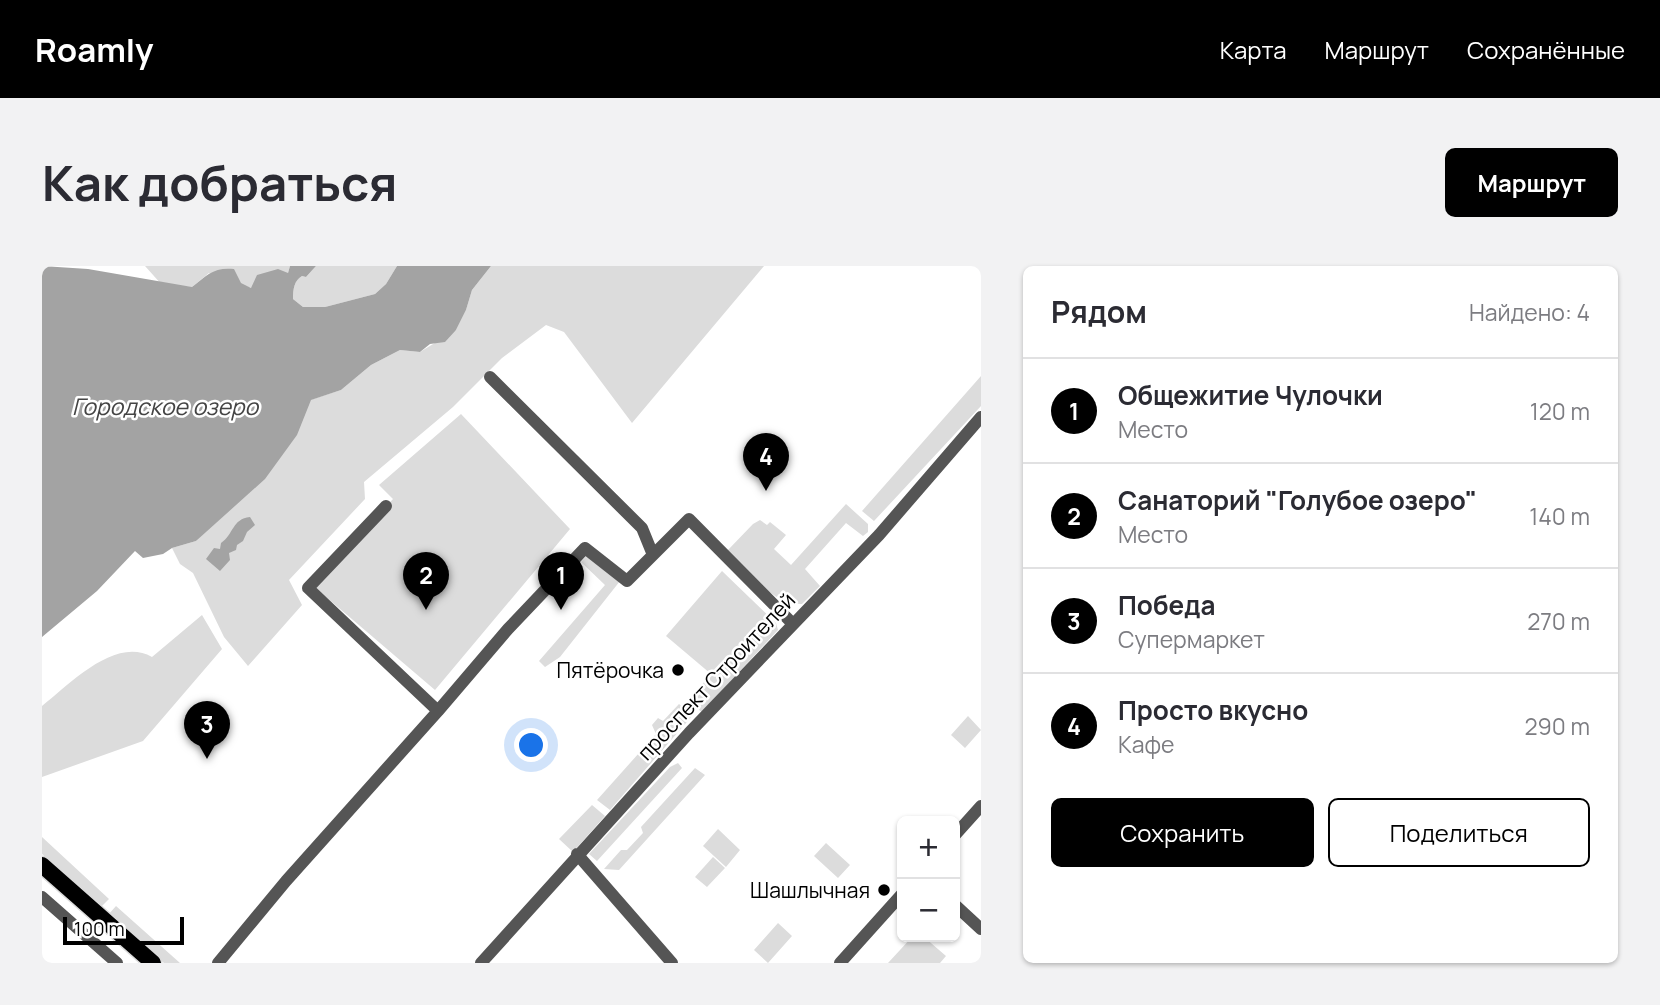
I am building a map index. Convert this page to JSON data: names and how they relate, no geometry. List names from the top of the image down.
{
  "streets": {
    "street": ["проспект Строителей"]
  },
  "water": ["Городское озеро"],
  "places": ["Пятёрочка", "Шашлычная"],
  "scale_bar": "100 m",
  "page": {
    "header": "Roamly",
    "nav": ["Карта", "Маршрут", "Сохранённые"],
    "buttons": [
      "Маршрут",
      ["Сохранить", "Поделиться"]
    ],
    "title": "Как добраться",
    "heading": ["Рядом", "Найдено: 4"],
    "list": [
      {
        "mark": "1",
        "name": "Общежитие Чулочки",
        "note": "Место",
        "value": "120 m"
      },
      {
        "mark": "2",
        "name": "Санаторий \"Голубое озеро\"",
        "note": "Место",
        "value": "140 m"
      },
      {
        "mark": "3",
        "name": "Победа",
        "note": "Супермаркет",
        "value": "270 m"
      },
      {
        "mark": "4",
        "name": "Просто вкусно",
        "note": "Кафе",
        "value": "290 m"
      }
    ],
    "pins": [
      "4",
      "1",
      "2",
      "3"
    ],
    "map_buttons": ["+", "−"],
    "scale": "100 m"
  }
}
